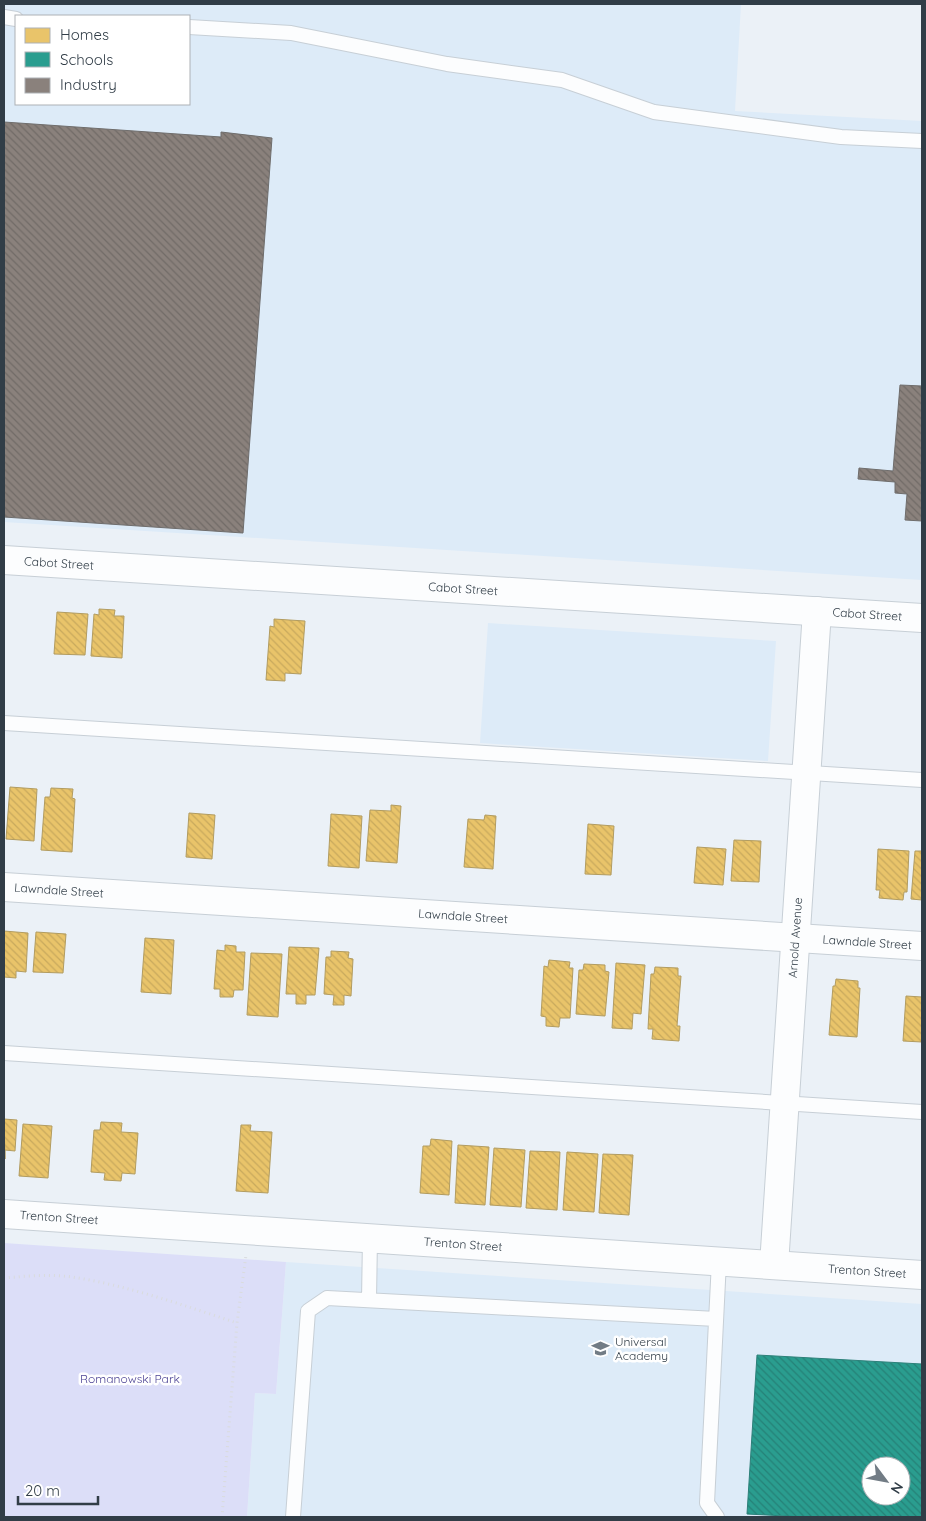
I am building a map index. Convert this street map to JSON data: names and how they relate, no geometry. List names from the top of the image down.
{
  "streets": {
    "street": [
      "Cabot Street",
      "Lawndale Street",
      "Arnold Avenue",
      "Trenton Street"
    ]
  },
  "crossings": [
    ["Cabot Street", "Arnold Avenue"],
    ["Lawndale Street", "Arnold Avenue"],
    ["Arnold Avenue", "Trenton Street"]
  ],
  "parks": ["Romanowski Park"],
  "places": {
    "school or university": ["Universal Academy"]
  },
  "legend": ["Homes", "Schools", "Industry"],
  "scale_bar": "20 m",
  "north": "bottom right"
}
